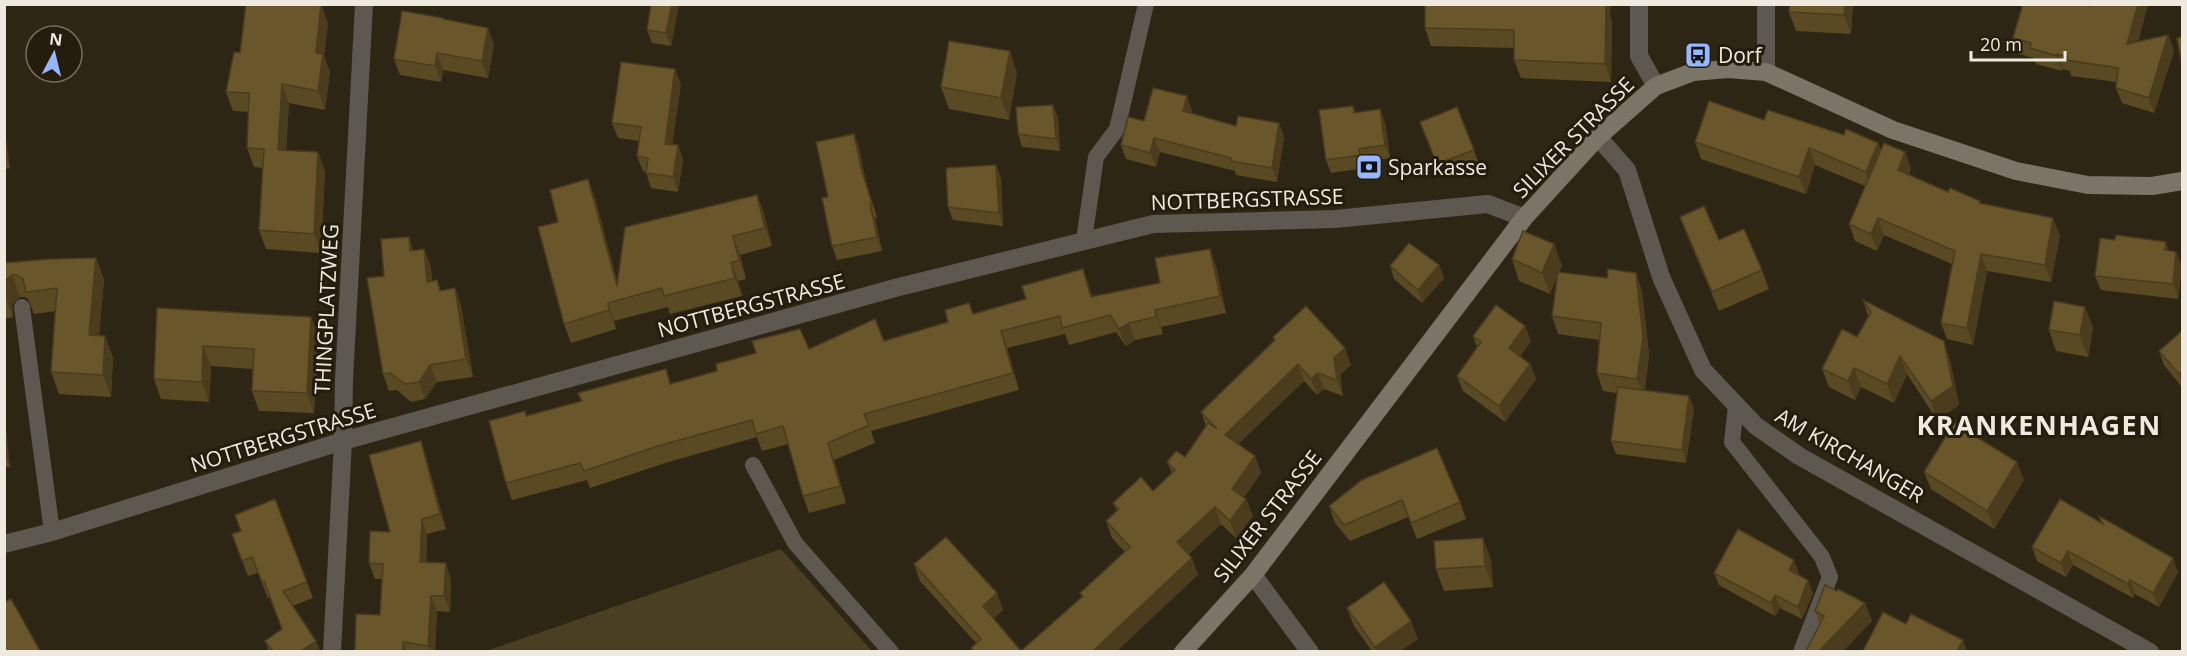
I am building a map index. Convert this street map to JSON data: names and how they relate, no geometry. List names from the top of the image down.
{
  "streets": {
    "street": [
      "SILIXER STRASSE",
      "NOTTBERGSTRASSE",
      "THINGPLATZWEG",
      "AM KIRCHANGER"
    ]
  },
  "crossings": [
    ["SILIXER STRASSE", "NOTTBERGSTRASSE"],
    ["SILIXER STRASSE", "AM KIRCHANGER"],
    ["NOTTBERGSTRASSE", "THINGPLATZWEG"]
  ],
  "districts": ["KRANKENHAGEN"],
  "places": {
    "bus stop": ["Dorf"],
    "bank": ["Sparkasse"]
  },
  "scale_bar": "20 m",
  "north": "top"
}
